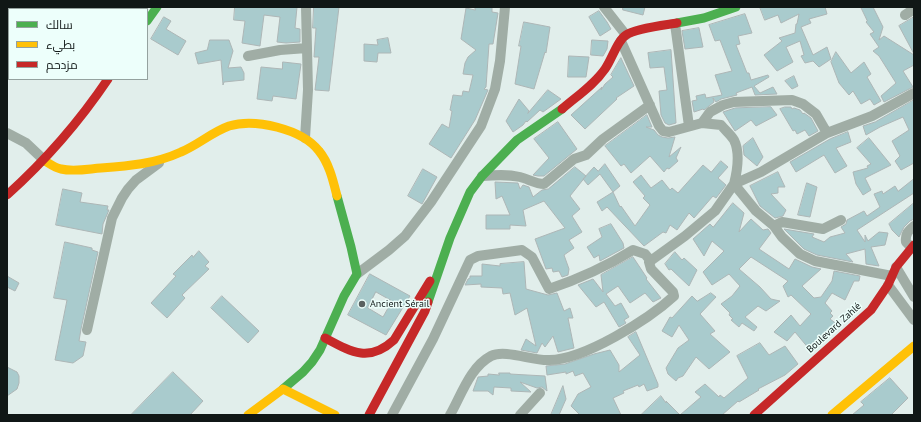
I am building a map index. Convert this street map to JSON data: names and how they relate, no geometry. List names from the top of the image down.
{
  "streets": {
    "main road": ["Boulevard Zahlé"]
  },
  "places": ["Ancient Sérail"],
  "legend": ["سالك", "بطيء", "مزدحم"]
}
